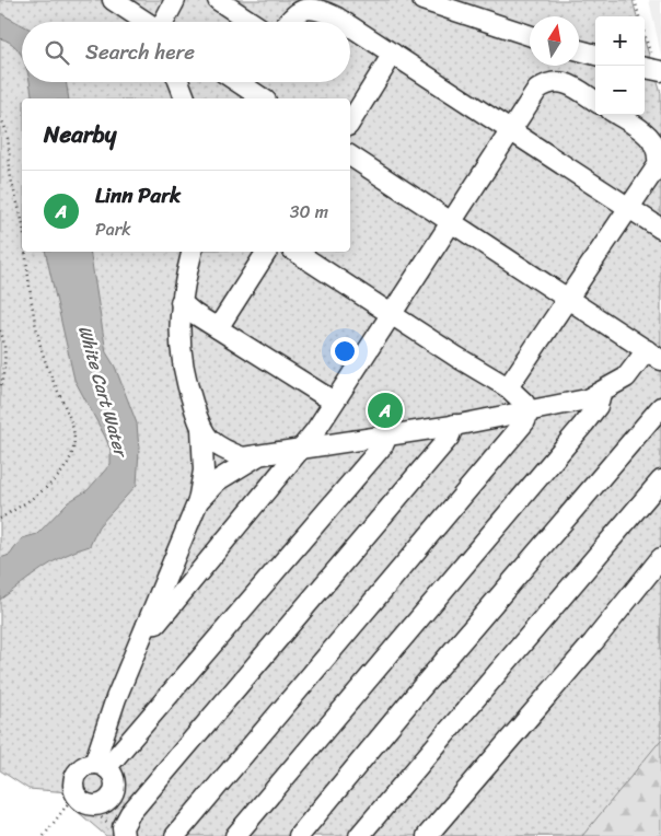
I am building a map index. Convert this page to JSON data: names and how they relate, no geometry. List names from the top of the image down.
{
  "water": ["White Cart Water"],
  "north": "top",
  "page": {
    "map_buttons": ["+", "−"],
    "search": "Search here",
    "heading": "Nearby",
    "list": [
      {
        "mark": "A",
        "name": "Linn Park",
        "note": "Park",
        "value": "30 m"
      }
    ],
    "pins": "A"
  }
}
